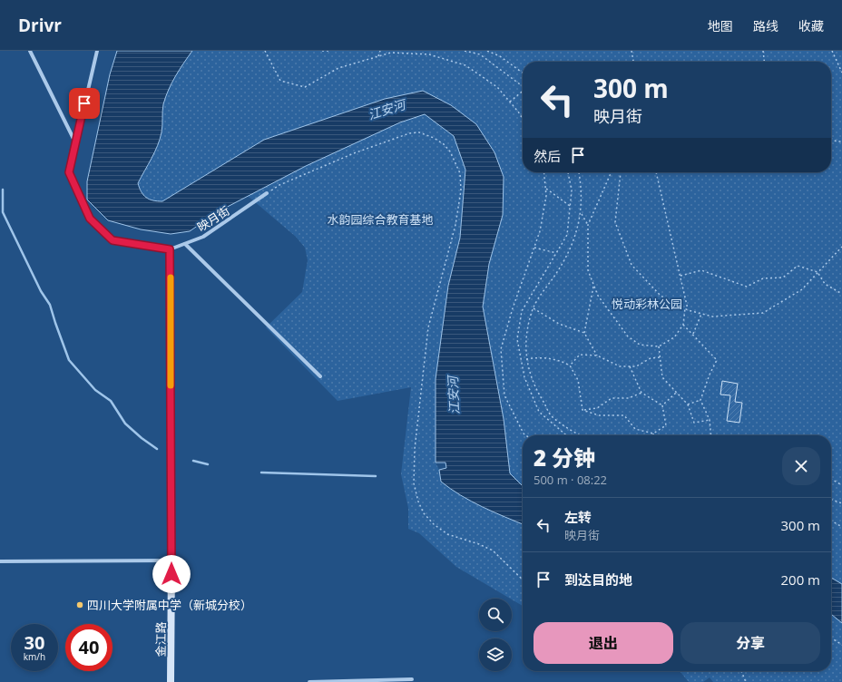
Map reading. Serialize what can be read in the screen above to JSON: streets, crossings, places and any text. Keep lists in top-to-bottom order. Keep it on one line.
{"streets":{"street":["映月街","金江路"]},"crossings":[["映月街","金江路"]],"water":["江安河"],"parks":["水韵园综合教育基地","悦动彩林公园"],"places":["四川大学附属中学（新城分校）"],"page":{"header":"Drivr","nav":["地图","路线","收藏"],"turn":["300 m","映月街"],"then":"然后","heading":["2 分钟","500 m · 08:22"],"list":[{"name":"左转","note":"映月街","value":"300 m"},{"name":"到达目的地","value":"200 m"}],"buttons":["退出","分享"],"speed":"30 km/h","limit":"40"}}
